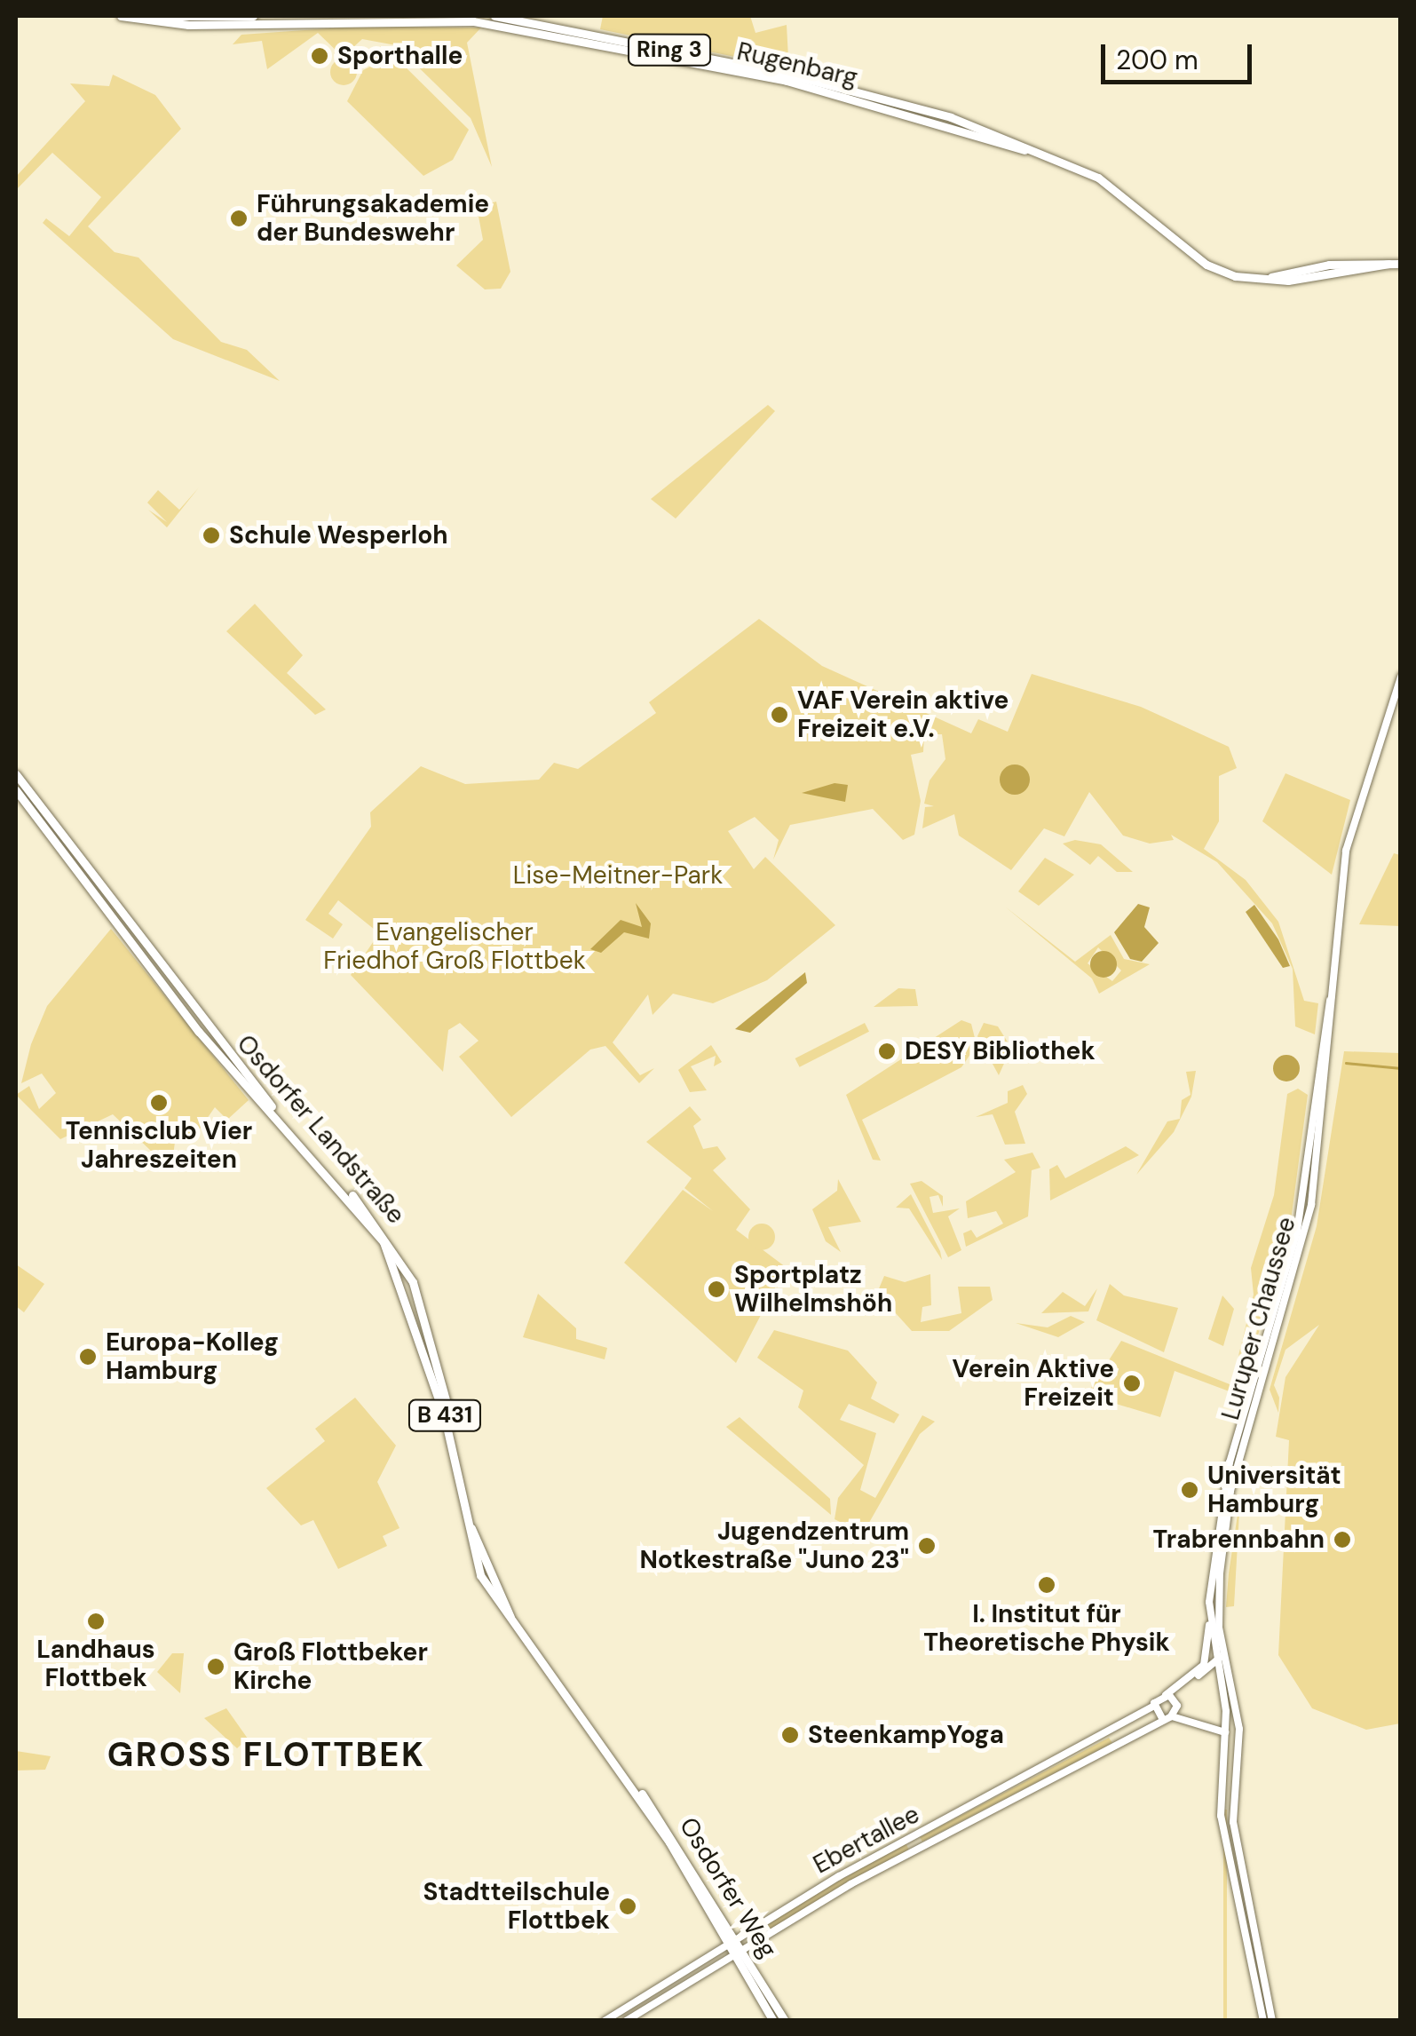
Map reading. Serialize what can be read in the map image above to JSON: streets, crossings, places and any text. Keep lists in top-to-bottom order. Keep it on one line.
{"streets":{"main road":["Ring 3","Rugenbarg","Osdorfer Landstraße","Luruper Chaussee","B 431","Ebertallee","Osdorfer Weg"]},"crossings":[["Osdorfer Landstraße","B 431"],["Osdorfer Landstraße","Osdorfer Weg"],["Ebertallee","Osdorfer Weg"]],"districts":["GROSS FLOTTBEK"],"parks":["Lise-Meitner-Park","Evangelischer Friedhof Groß Flottbek"],"places":["Sporthalle","Führungsakademie der Bundeswehr","Schule Wesperloh","VAF Verein aktive Freizeit e.V.","DESY Bibliothek","Tennisclub Vier Jahreszeiten","Sportplatz Wilhelmshöh","Europa-Kolleg Hamburg","Verein Aktive Freizeit","Universität Hamburg","Trabrennbahn","Jugendzentrum Notkestraße \"Juno 23\"","I. Institut für Theoretische Physik","Landhaus Flottbek","Groß Flottbeker Kirche","SteenkampYoga","Stadtteilschule Flottbek"],"scale_bar":"200 m"}
